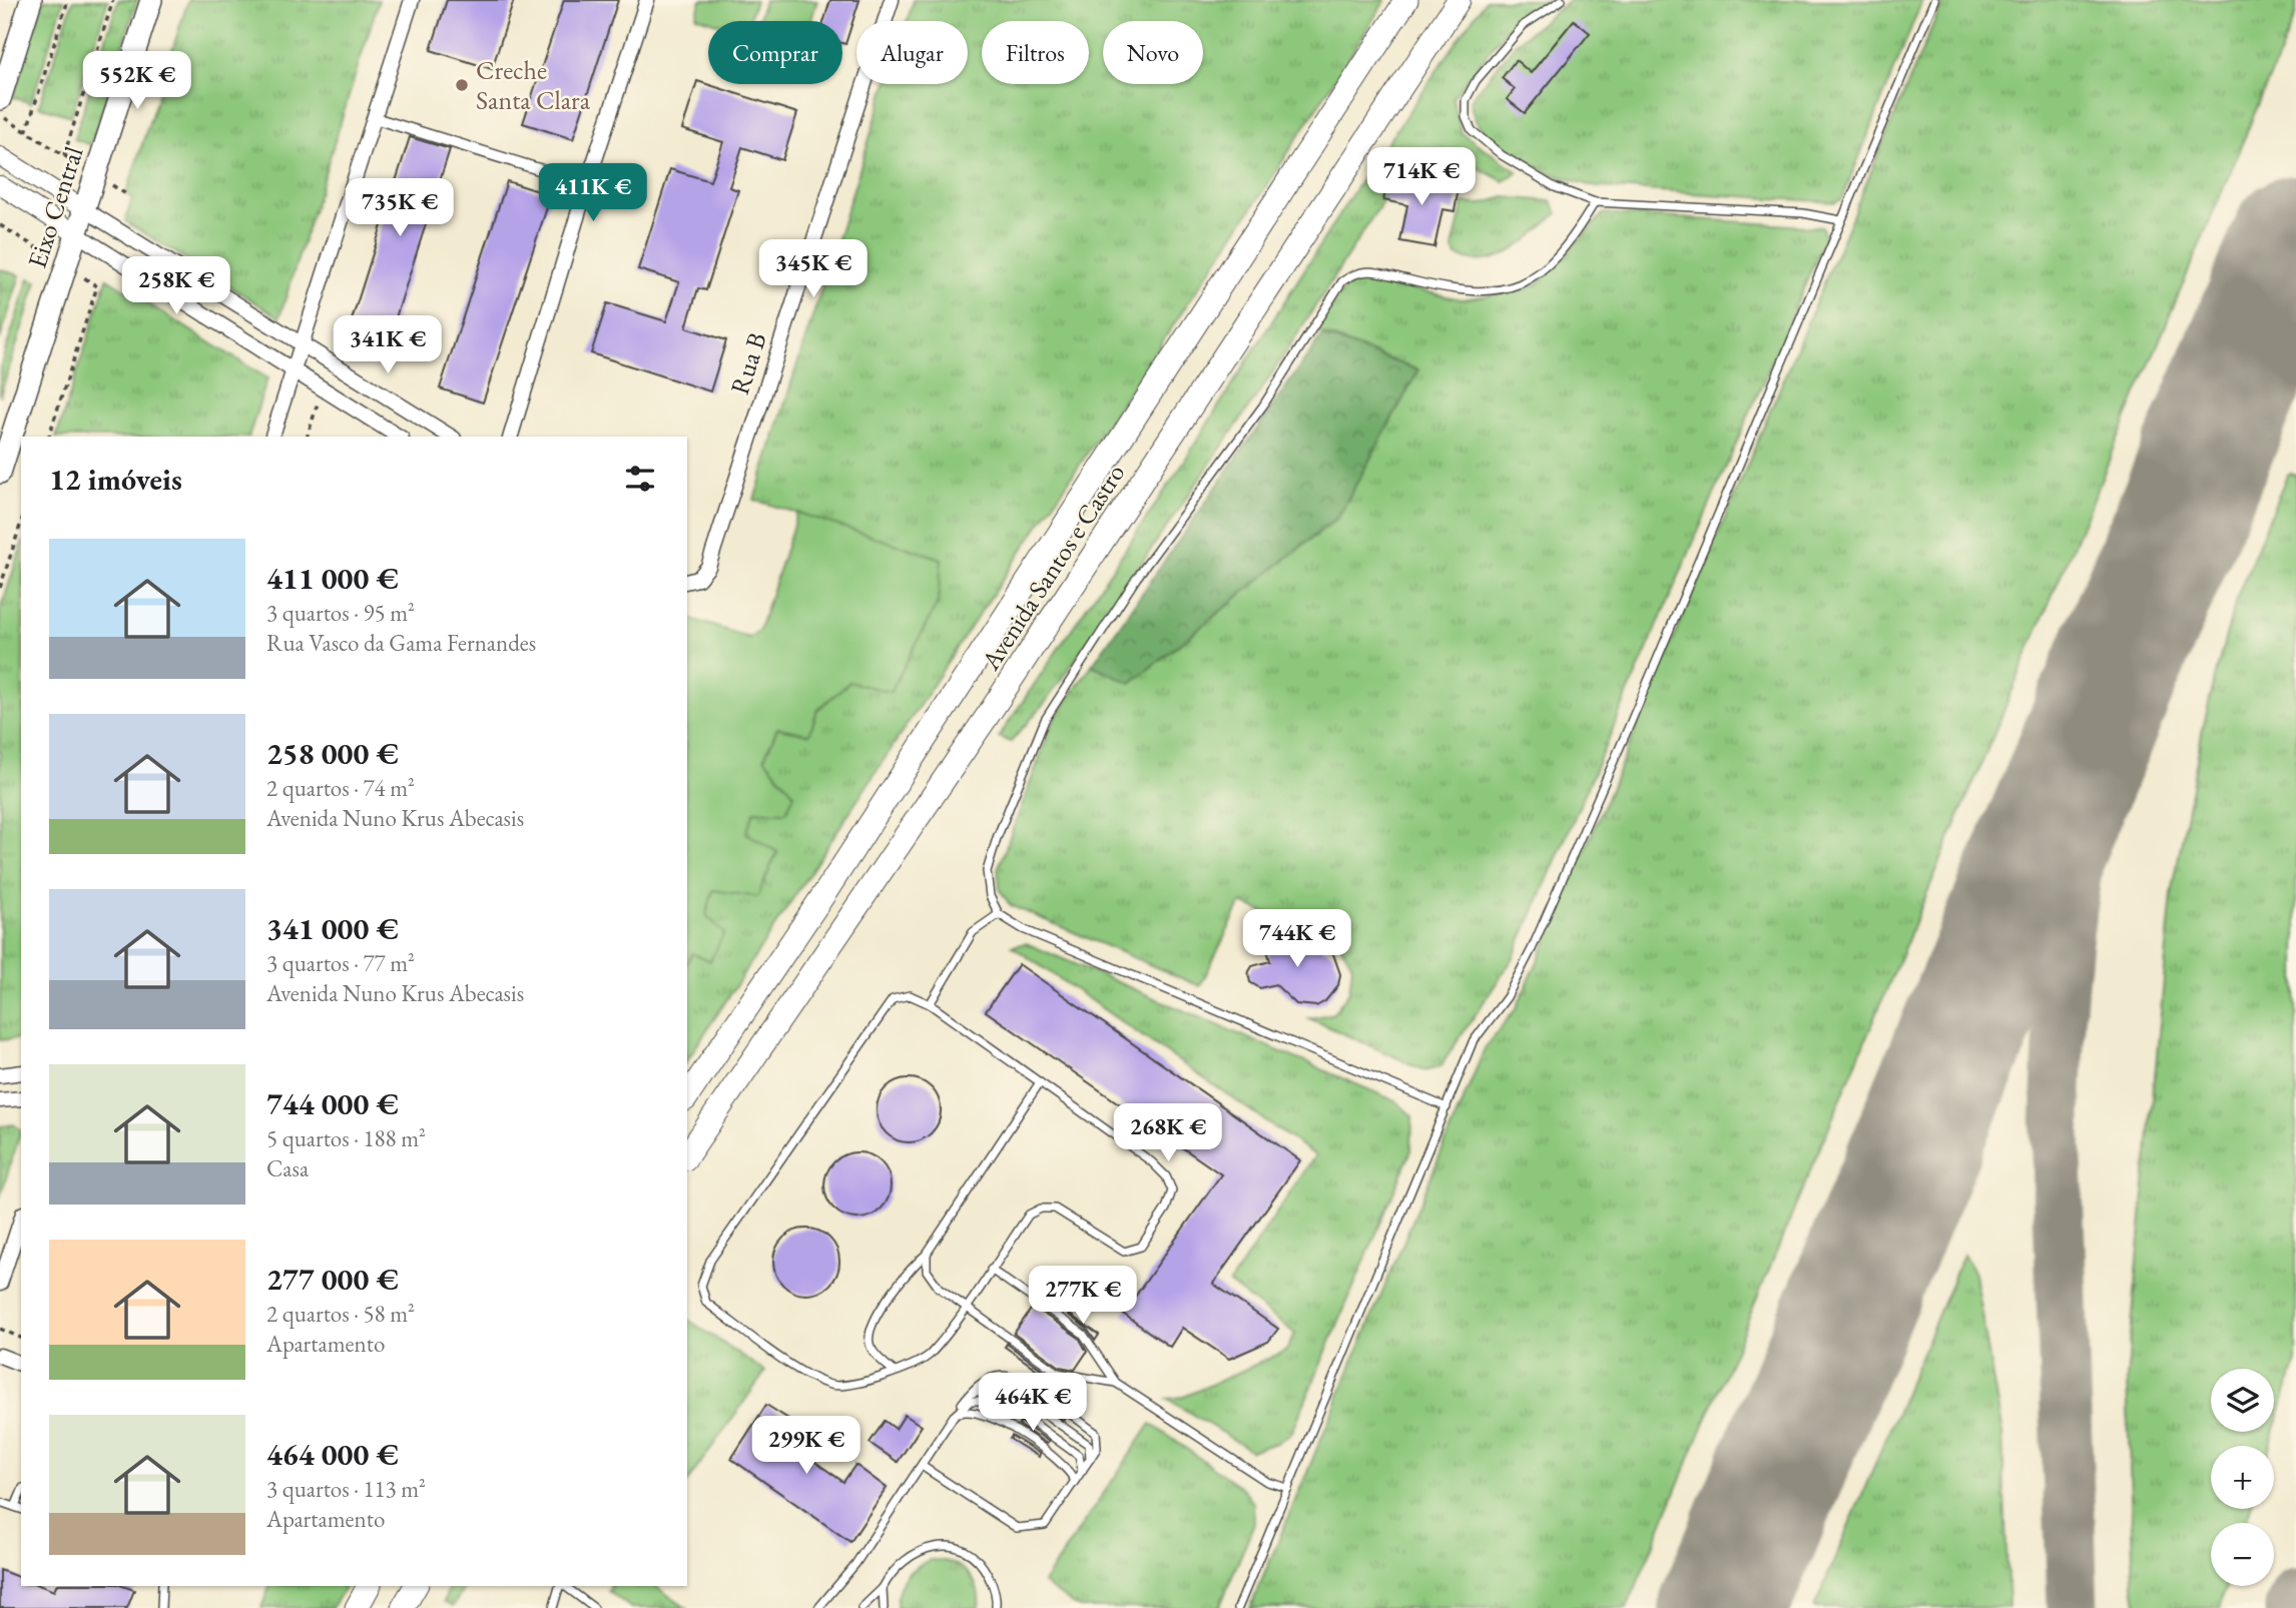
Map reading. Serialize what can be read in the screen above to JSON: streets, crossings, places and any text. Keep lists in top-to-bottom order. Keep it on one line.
{"streets":{"main road":["Eixo Central","Avenida Santos e Castro"],"street":["Rua B"]},"places":["Creche Santa Clara"],"page":{"chip":["Comprar","Alugar","Filtros","Novo"],"price":["552K €","714K €","411K €","735K €","345K €","258K €","341K €","744K €","268K €","277K €","464K €","299K €"],"heading":"12 imóveis","list":[{"name":"411 000 €","note":"3 quartos · 95 m² · Rua Vasco da Gama Fernandes"},{"name":"258 000 €","note":"2 quartos · 74 m² · Avenida Nuno Krus Abecasis"},{"name":"341 000 €","note":"3 quartos · 77 m² · Avenida Nuno Krus Abecasis"},{"name":"744 000 €","note":"5 quartos · 188 m² · Casa"},{"name":"277 000 €","note":"2 quartos · 58 m² · Apartamento"},{"name":"464 000 €","note":"3 quartos · 113 m² · Apartamento"}],"map_buttons":["+","−"]}}
